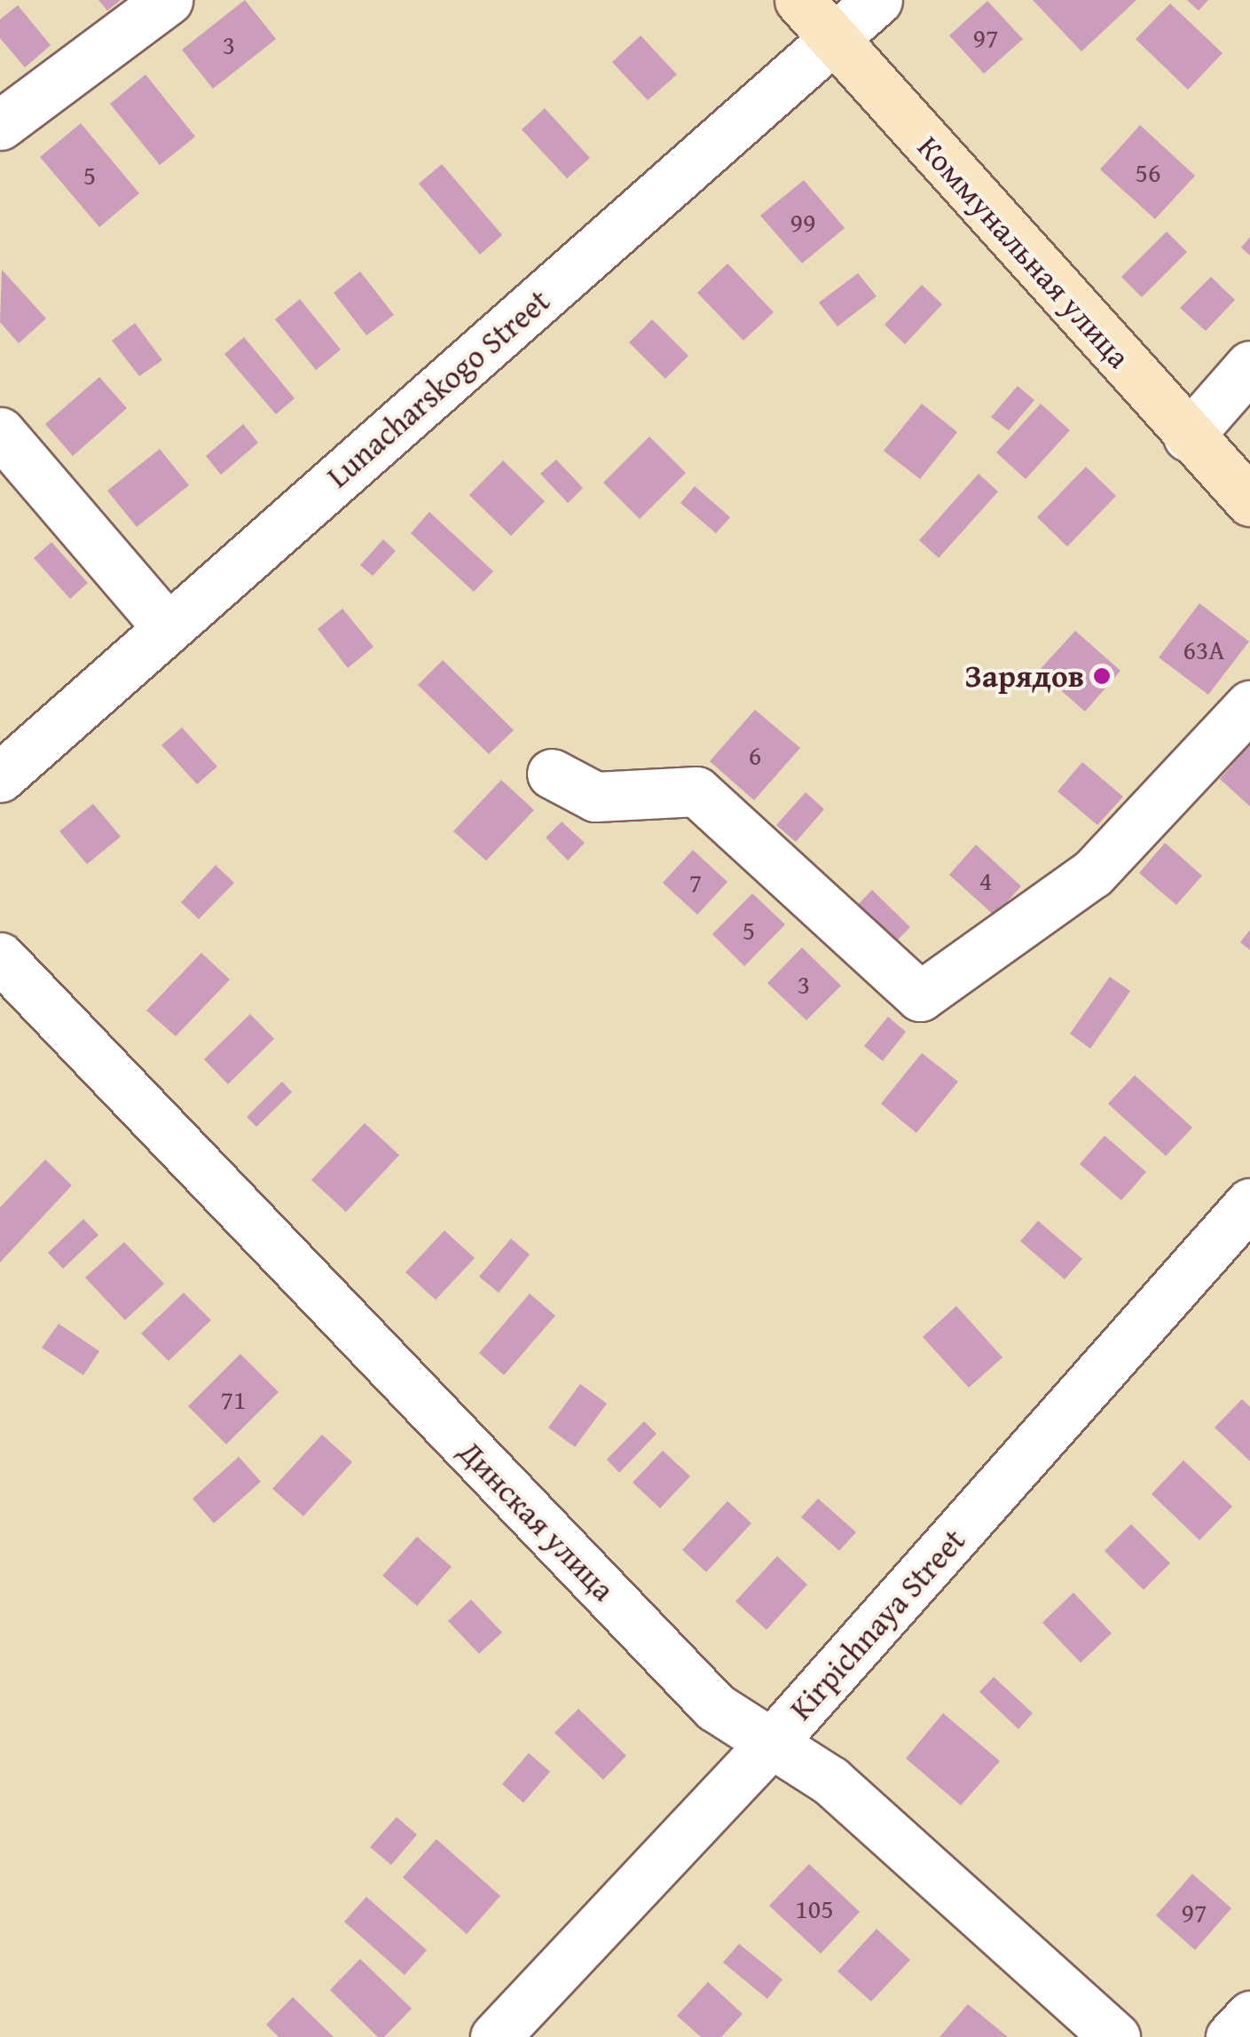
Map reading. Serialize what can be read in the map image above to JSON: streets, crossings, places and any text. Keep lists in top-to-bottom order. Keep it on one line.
{"streets":{"street":["Коммунальная улица","Lunacharskogo Street","Динская улица","Kirpichnaya Street"]},"crossings":[["Коммунальная улица","Lunacharskogo Street"],["Динская улица","Kirpichnaya Street"]],"places":["Зарядов"],"house_numbers":["97","3","56","5","99","63А","6","4","7","5","3","71","105","97"]}
